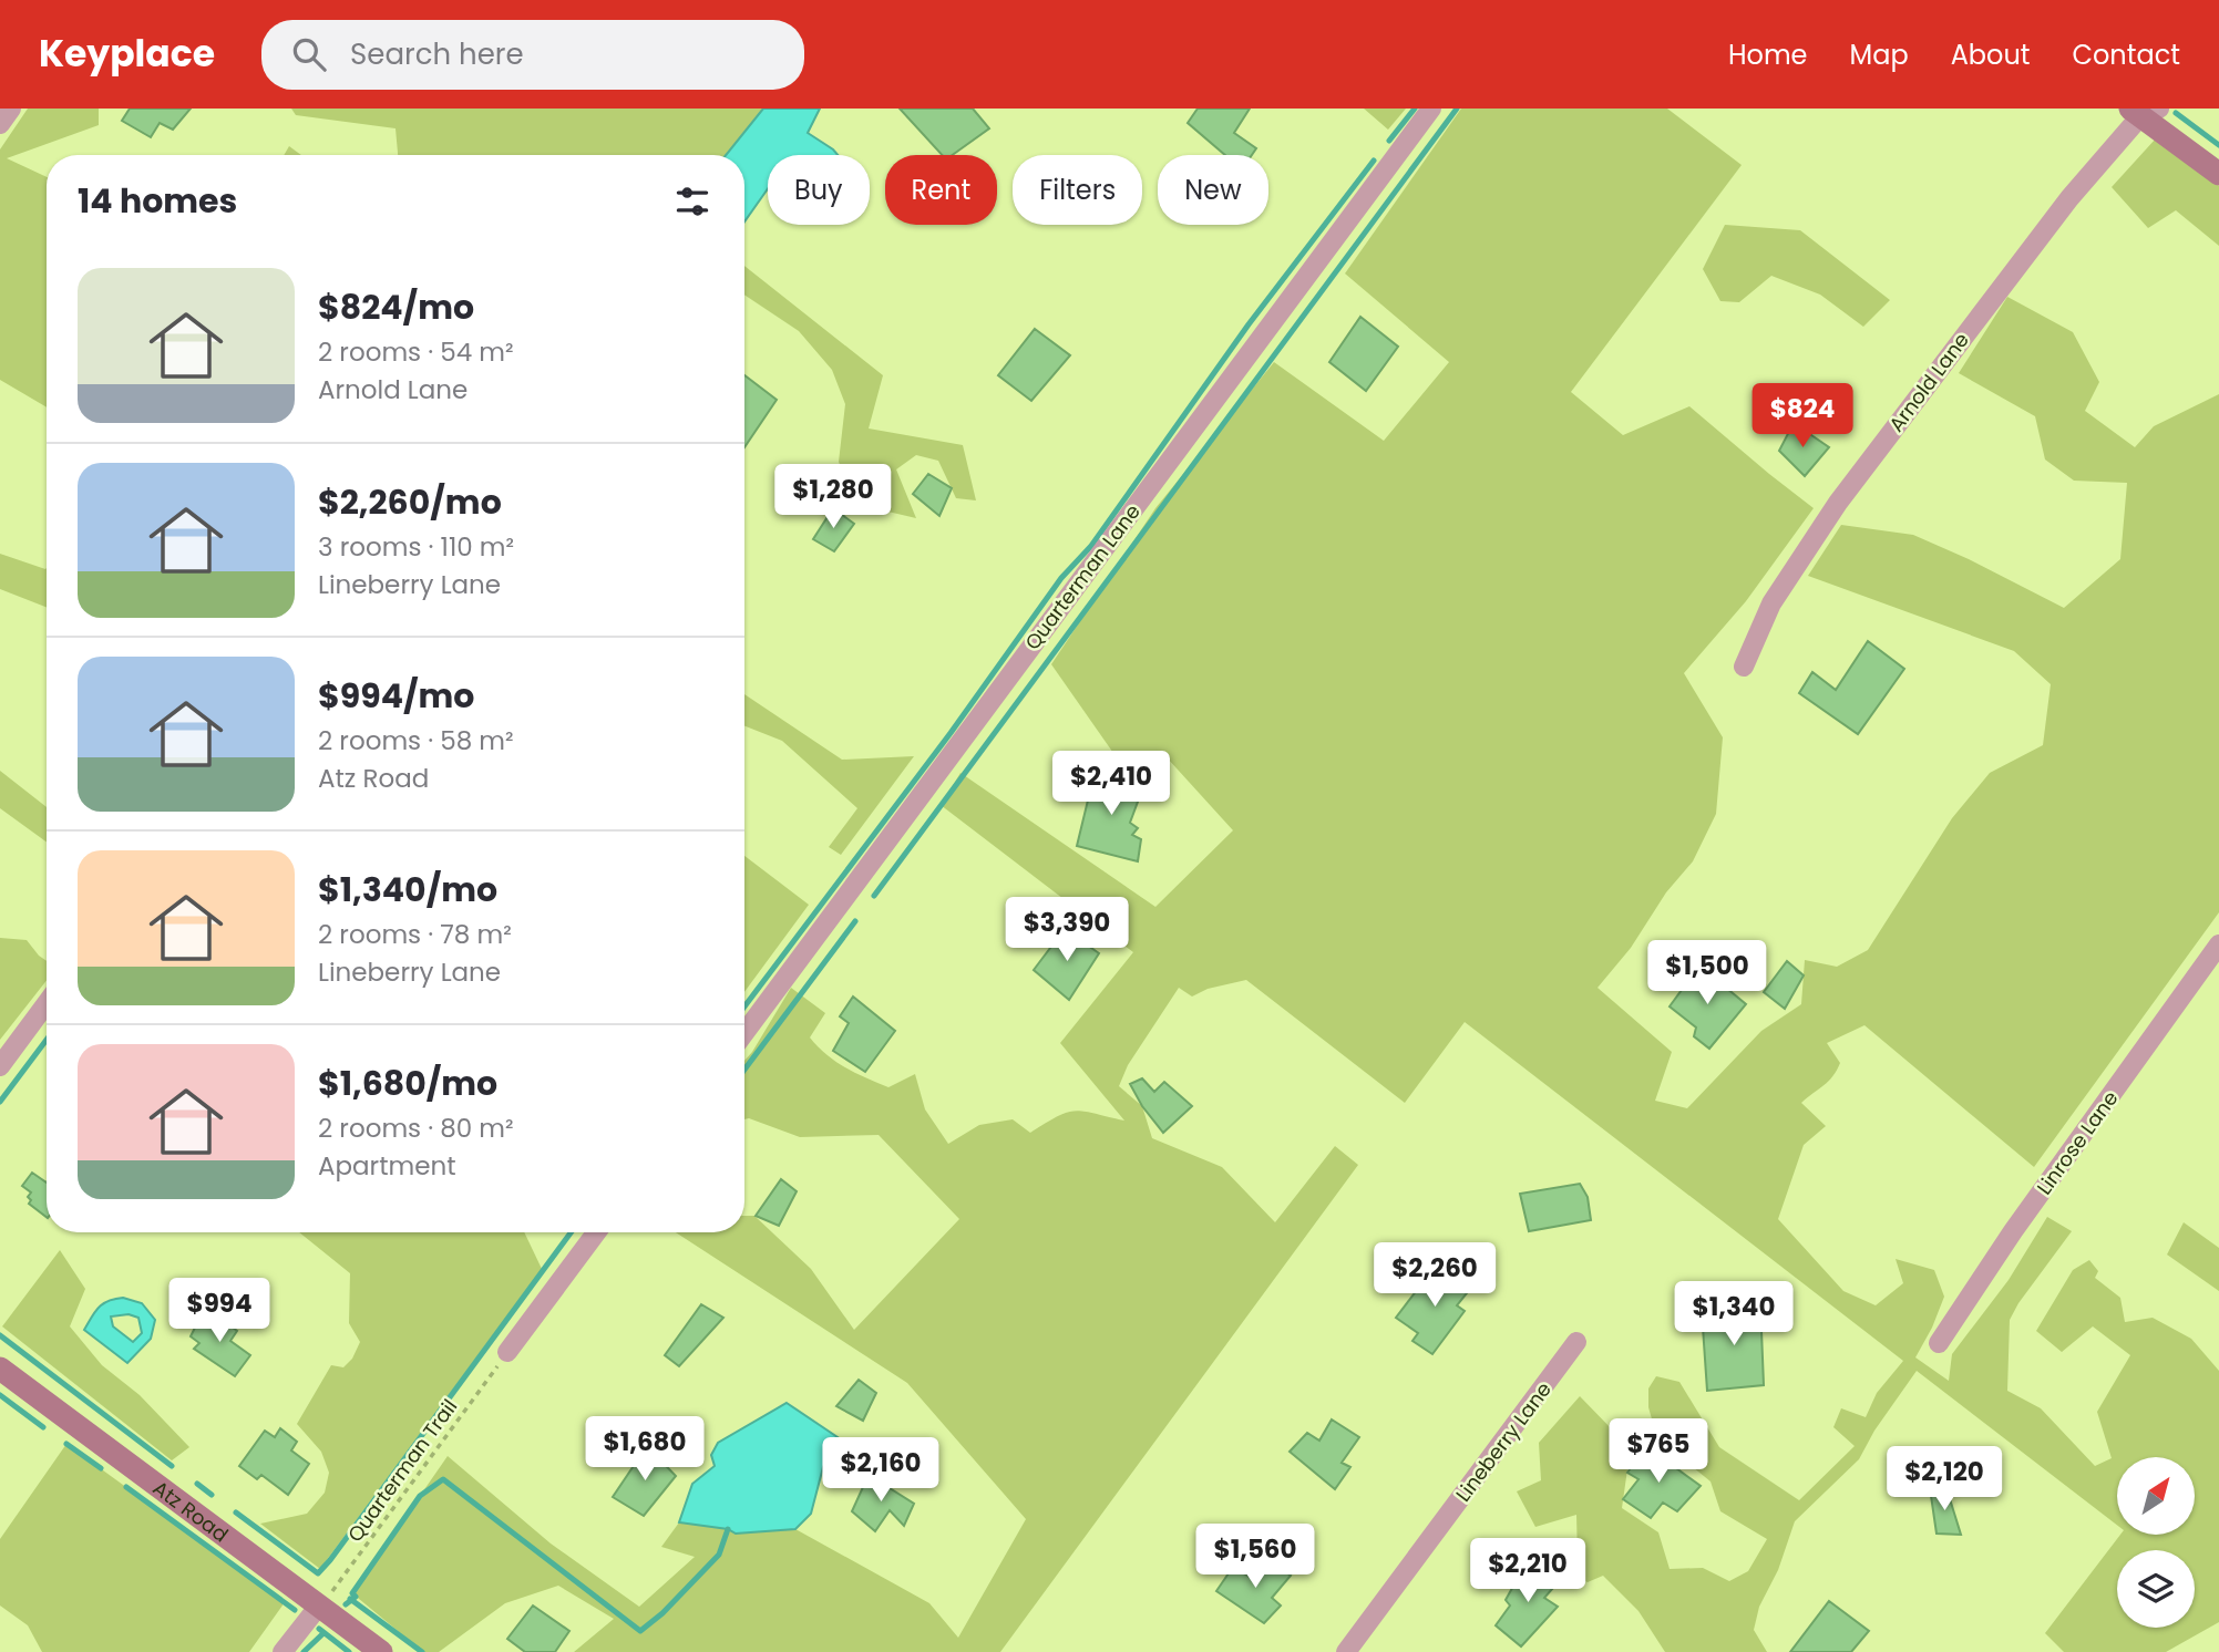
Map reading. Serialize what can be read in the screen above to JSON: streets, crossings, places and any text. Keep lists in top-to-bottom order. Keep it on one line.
{"streets":{"street":["Arnold Lane","Quarterman Lane","Linrose Lane","Lineberry Lane","Atz Road"],"path":["Quarterman Trail"]},"crossings":[["Quarterman Trail","Atz Road"]],"north":"top right","page":{"header":"Keyplace","search":"Search here","nav":["Home","Map","About","Contact"],"chip":["Buy","Rent","Filters","New"],"heading":"14 homes","list":[{"name":"$824/mo","note":"2 rooms · 54 m² · Arnold Lane"},{"name":"$2,260/mo","note":"3 rooms · 110 m² · Lineberry Lane"},{"name":"$994/mo","note":"2 rooms · 58 m² · Atz Road"},{"name":"$1,340/mo","note":"2 rooms · 78 m² · Lineberry Lane"},{"name":"$1,680/mo","note":"2 rooms · 80 m² · Apartment"}],"price":["$824","$1,280","$2,410","$3,390","$1,500","$2,260","$994","$1,340","$1,680","$765","$2,160","$2,120","$1,560","$2,210"]}}
